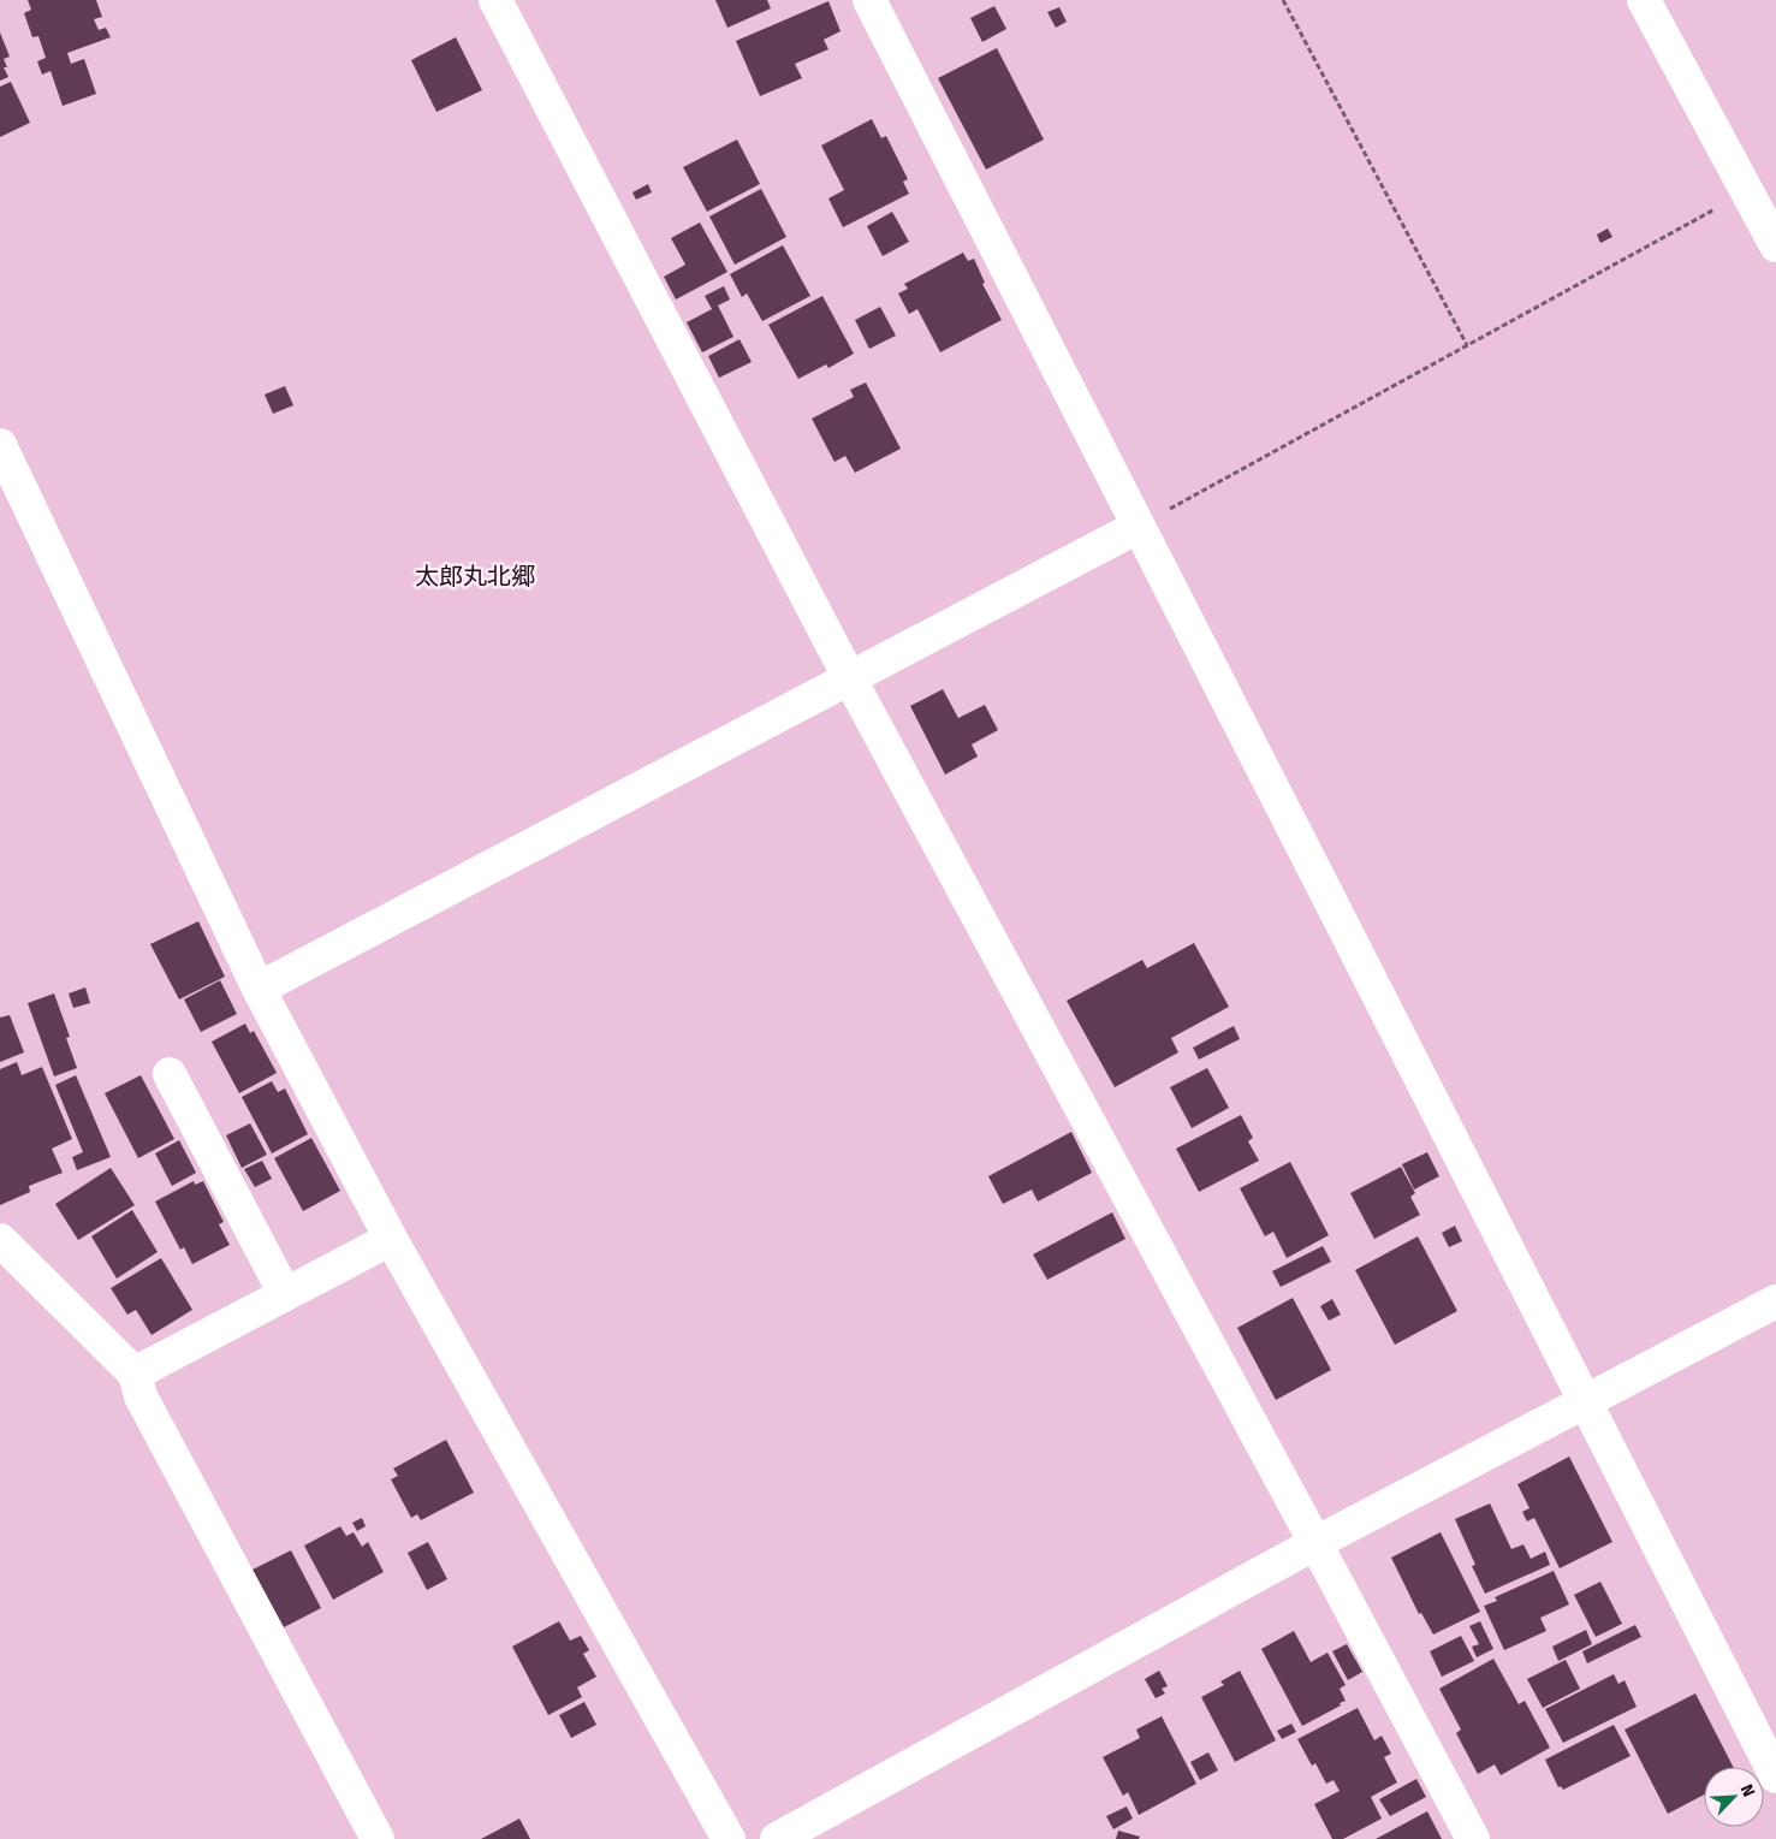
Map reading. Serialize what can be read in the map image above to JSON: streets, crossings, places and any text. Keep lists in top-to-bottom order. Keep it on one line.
{"districts":["太郎丸北郷"],"north":"top right"}
